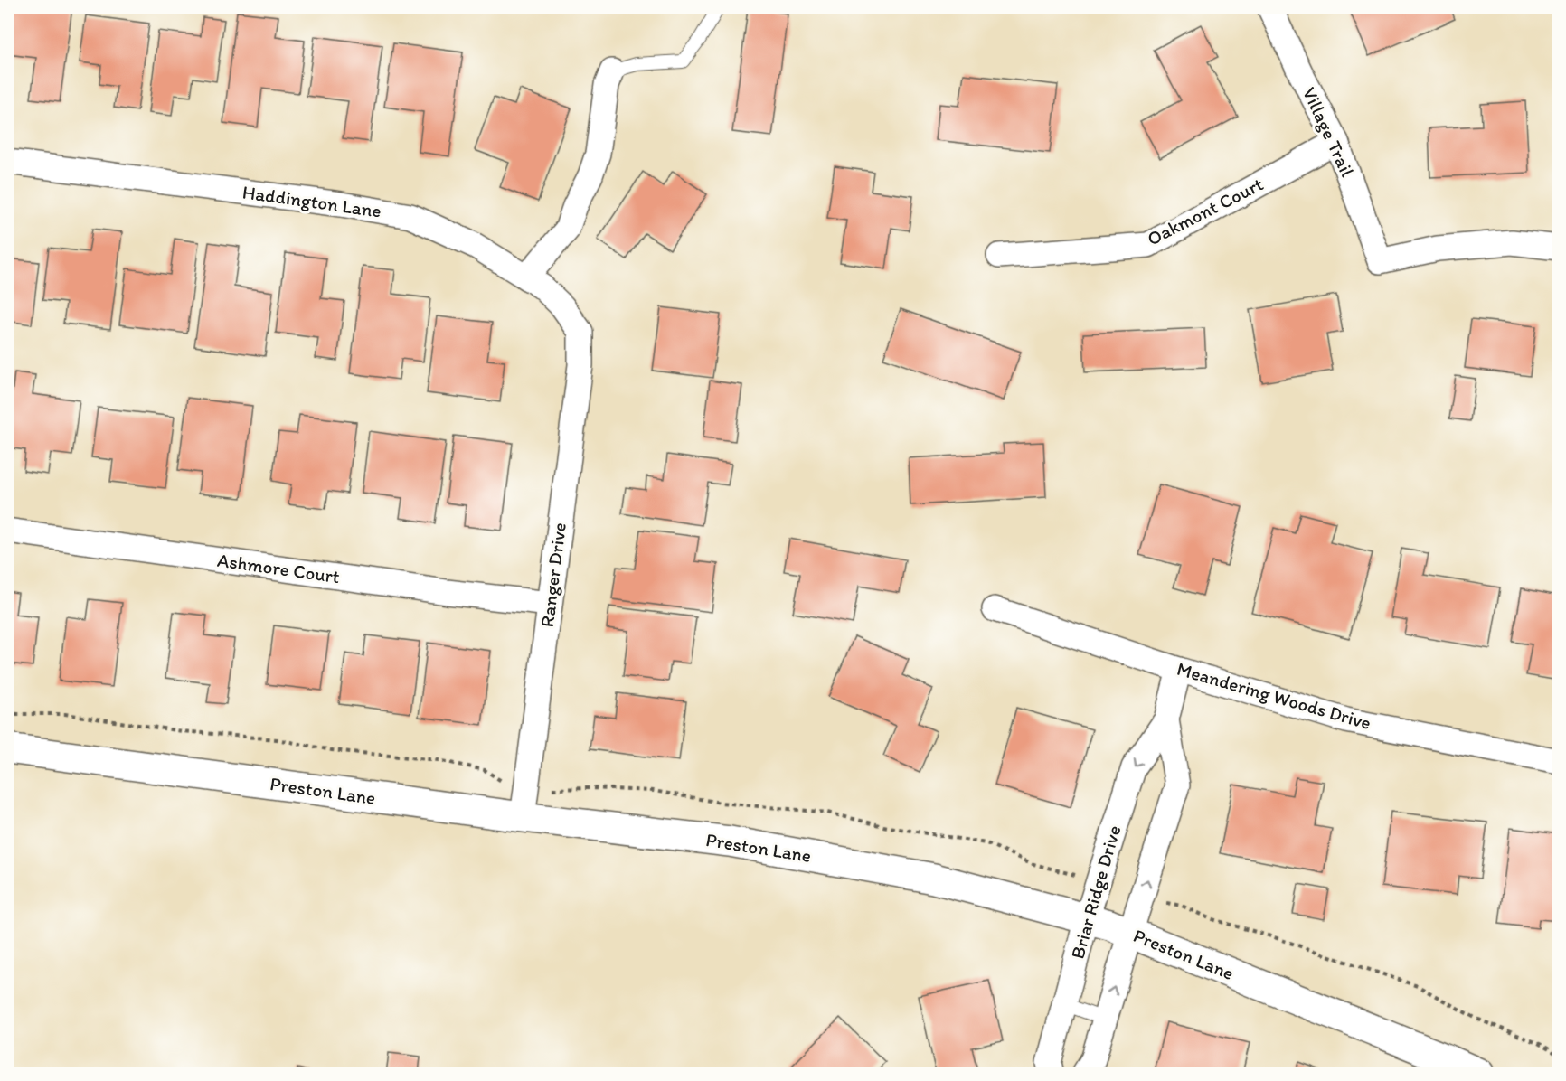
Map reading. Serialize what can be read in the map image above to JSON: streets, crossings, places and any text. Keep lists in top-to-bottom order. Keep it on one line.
{"streets":{"street":["Village Trail","Haddington Lane","Oakmont Court","Ashmore Court","Ranger Drive","Meandering Woods Drive","Preston Lane","Briar Ridge Drive"]},"crossings":[["Village Trail","Oakmont Court"],["Haddington Lane","Ranger Drive"],["Ashmore Court","Ranger Drive"],["Ranger Drive","Preston Lane"],["Meandering Woods Drive","Briar Ridge Drive"],["Preston Lane","Briar Ridge Drive"]]}
